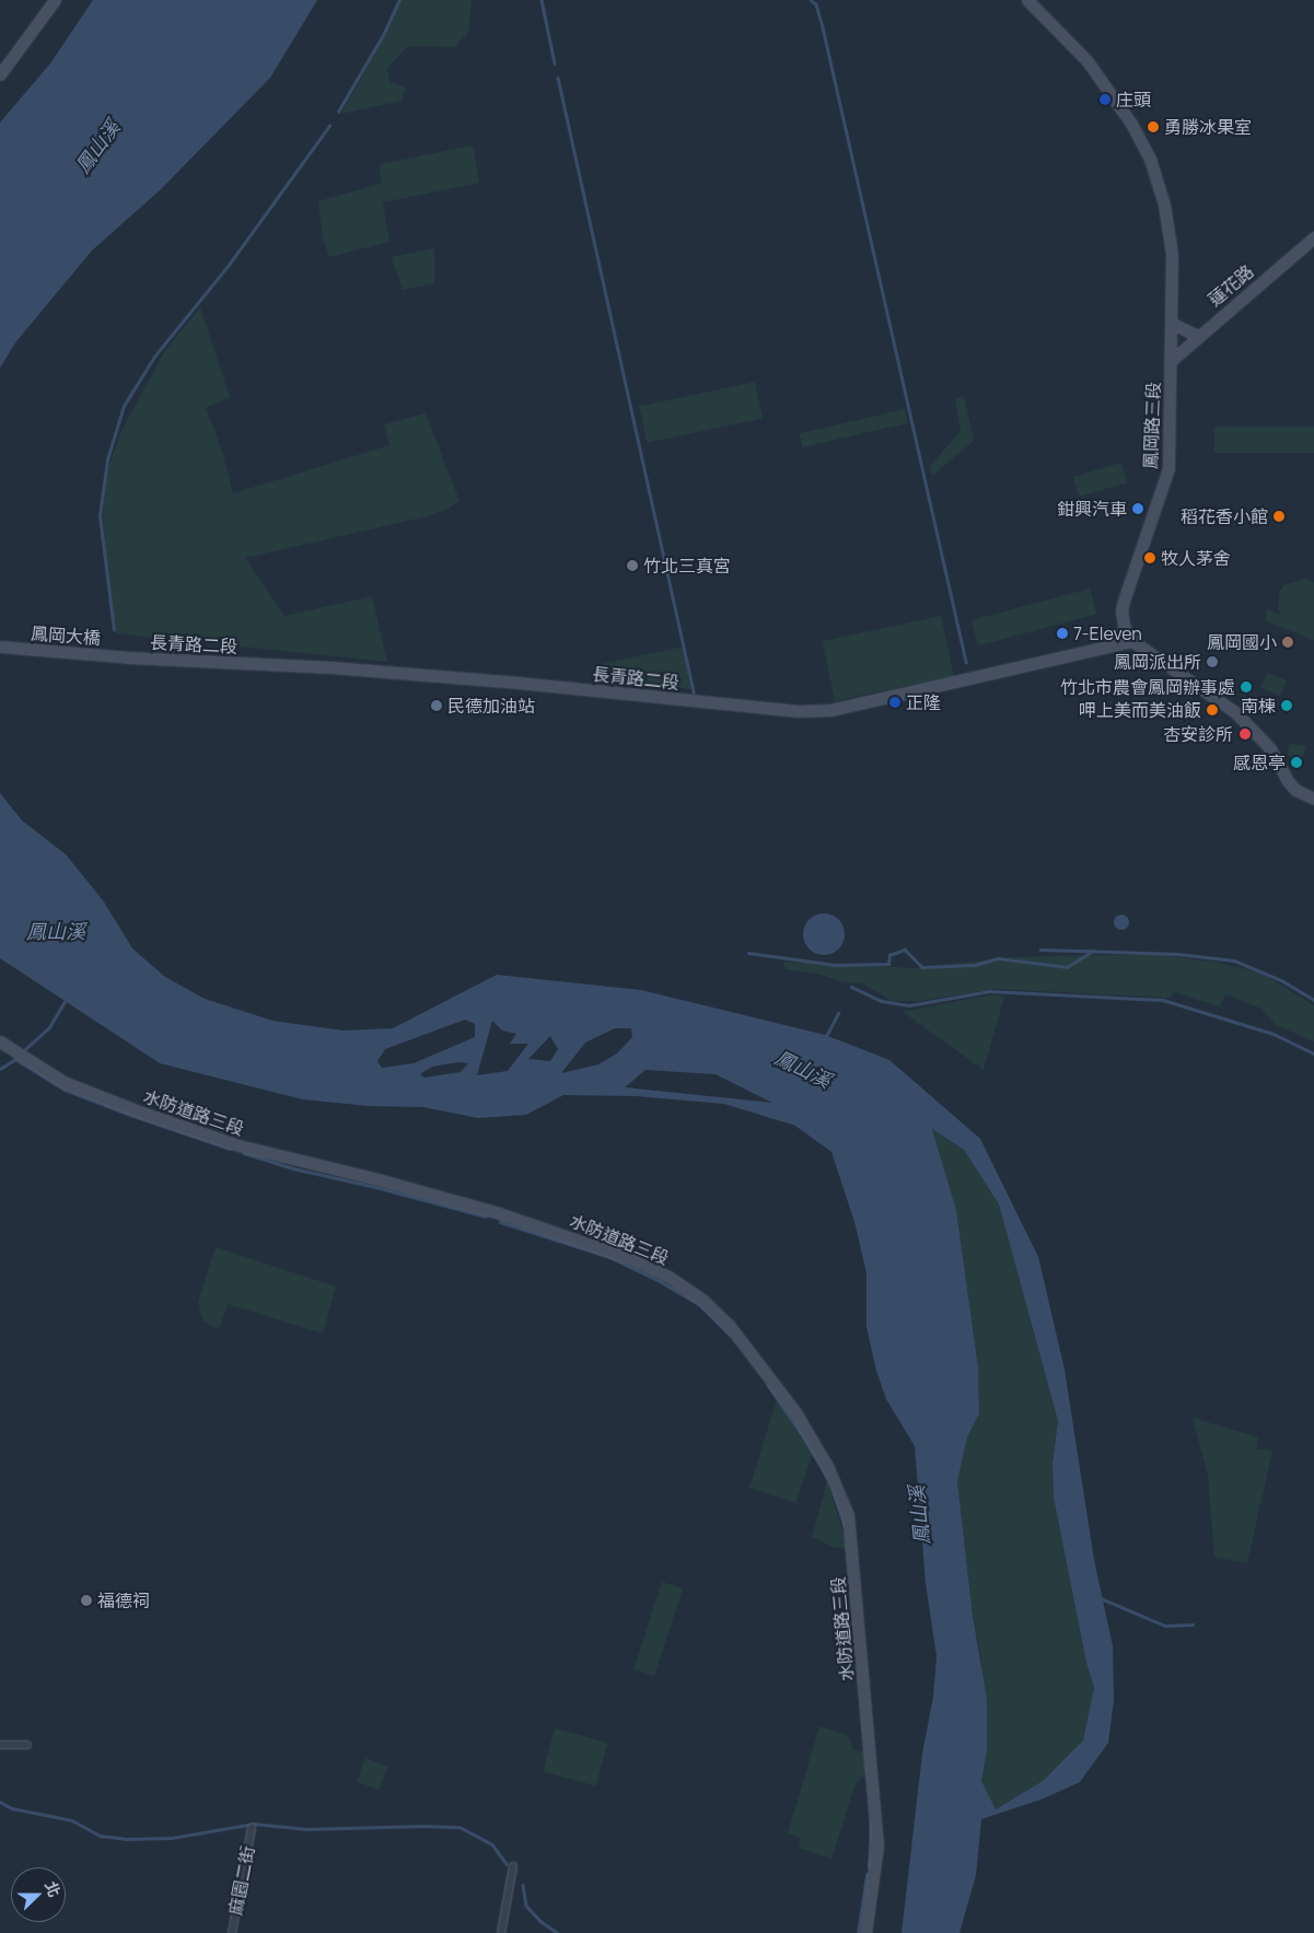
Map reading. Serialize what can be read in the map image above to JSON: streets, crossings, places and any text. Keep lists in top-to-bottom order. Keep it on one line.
{"streets":{"street":["蓮花路","鳳岡路三段","鳳岡大橋","長青路二段","水防道路三段","麻園二街"]},"crossings":[["蓮花路","鳳岡路三段"],["鳳岡路三段","長青路二段"],["鳳岡大橋","長青路二段"]],"water":["鳳山溪"],"places":["庄頭","勇勝冰果室","鉗興汽車","稻花香小館","牧人茅舍","竹北三真宮","7-Eleven","鳳岡國小","鳳岡派出所","竹北市農會鳳岡辦事處","正隆","民德加油站","南棟","呷上美而美油飯","杏安診所","感恩亭","福德祠"],"north":"right"}
